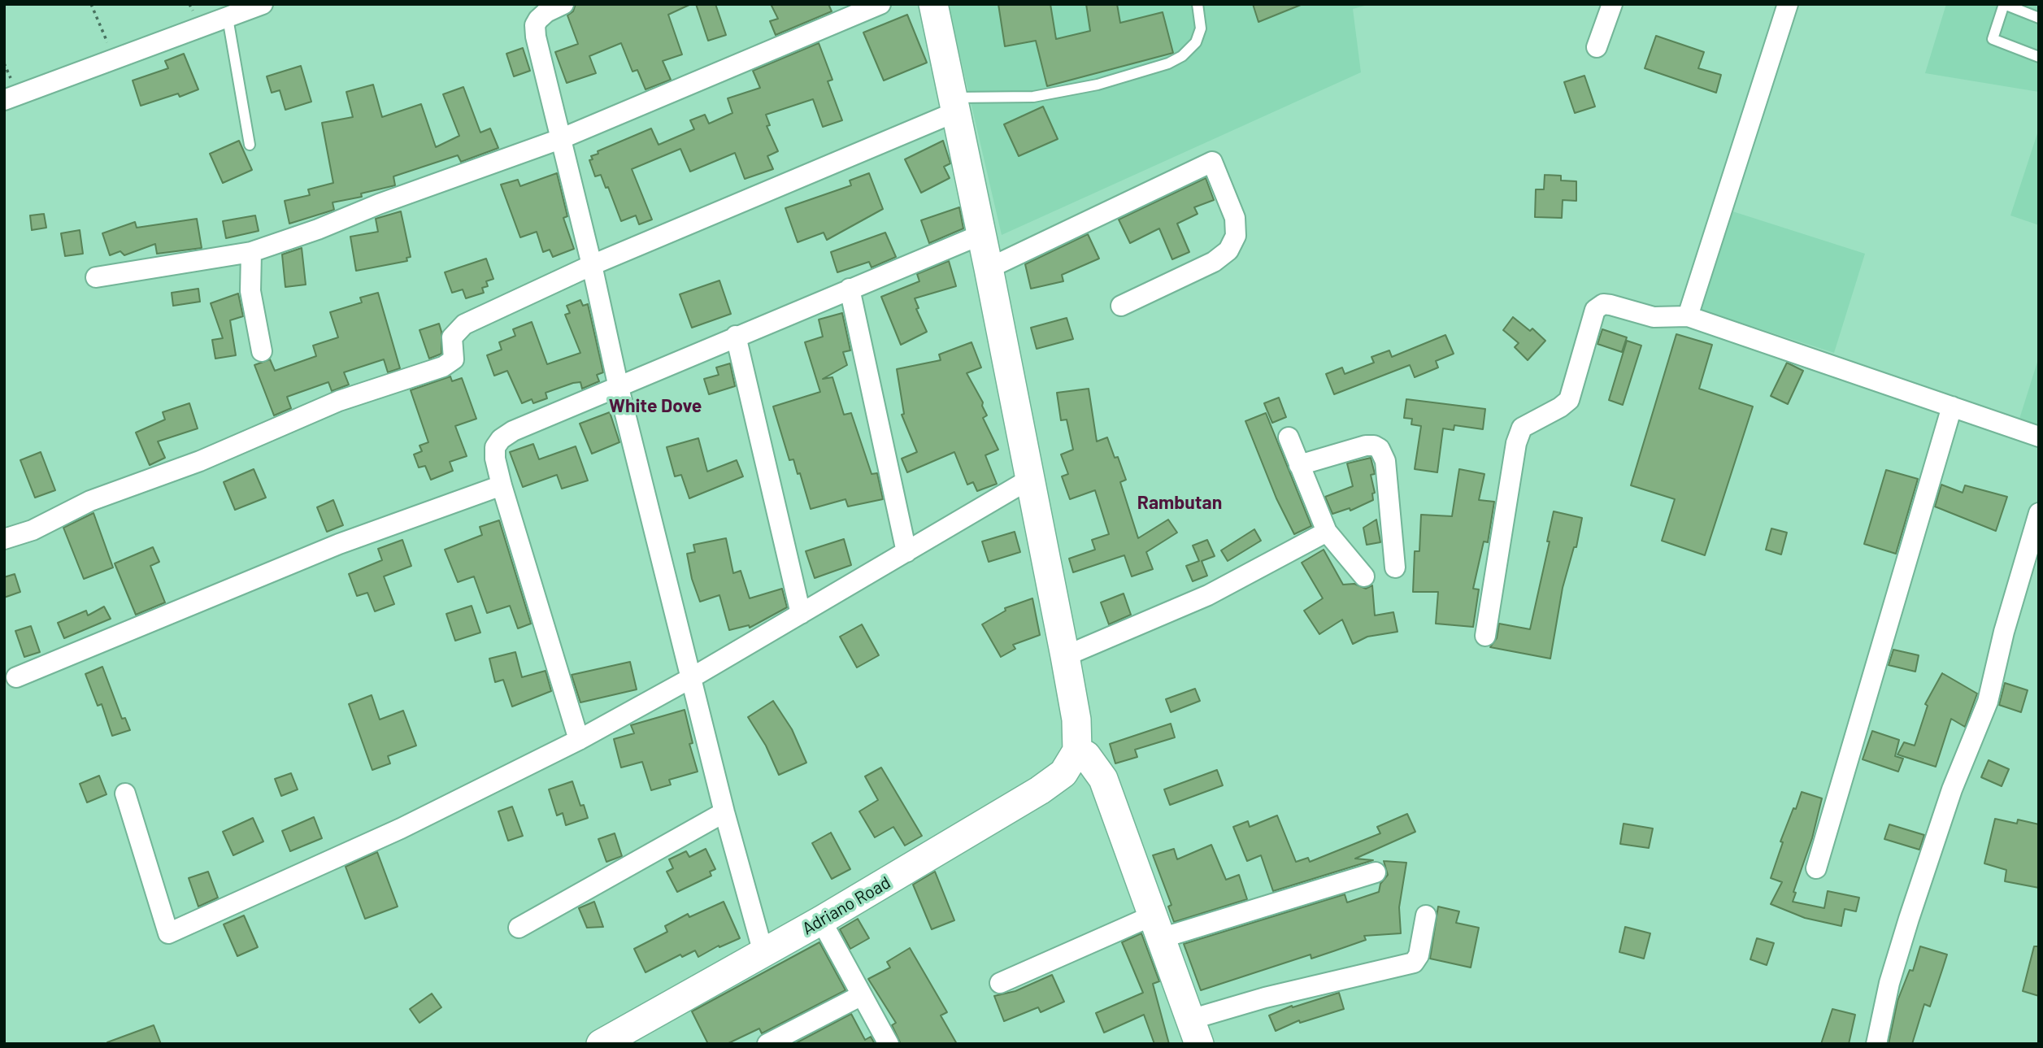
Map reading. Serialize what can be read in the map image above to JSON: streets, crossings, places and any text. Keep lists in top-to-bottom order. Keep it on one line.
{"streets":{"street":["Adriano Road"]},"districts":["White Dove","Rambutan"]}
